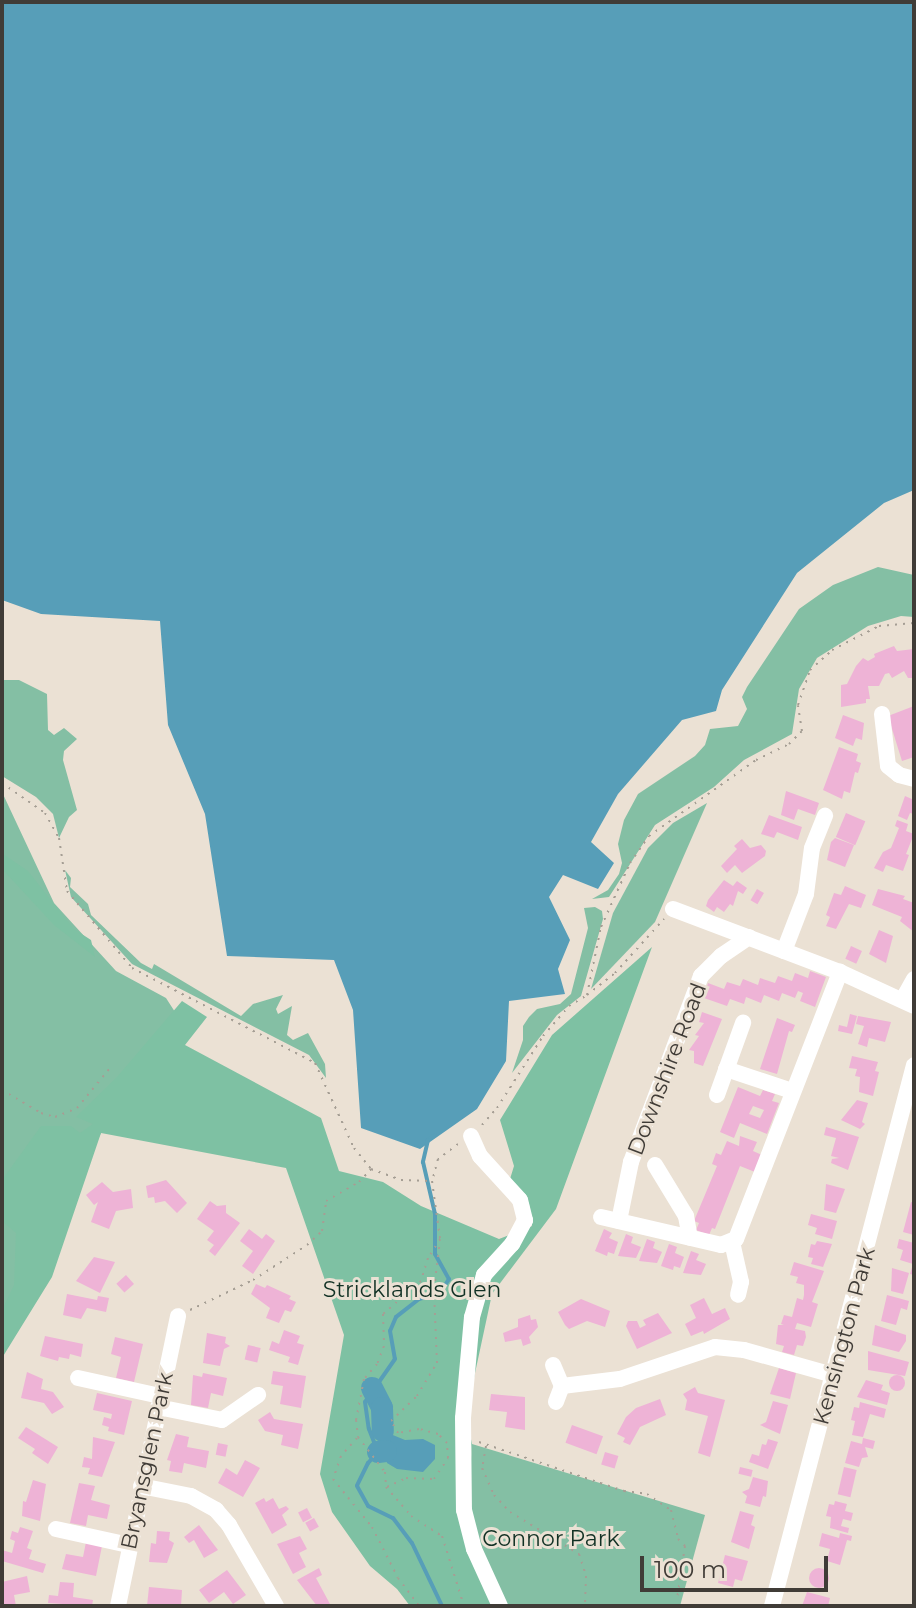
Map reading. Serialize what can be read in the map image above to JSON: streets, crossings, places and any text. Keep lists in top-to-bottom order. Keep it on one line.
{"streets":{"street":["Downshire Road","Kensington Park","Bryansglen Park"]},"parks":["Stricklands Glen","Connor Park"],"scale_bar":"100 m"}
